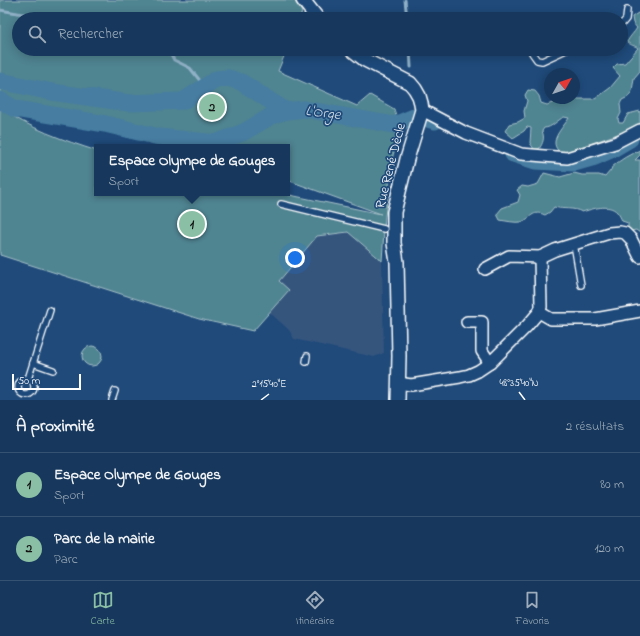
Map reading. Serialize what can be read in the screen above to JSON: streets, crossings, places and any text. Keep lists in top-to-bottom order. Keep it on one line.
{"streets":{"street":["Rue René Dècle"]},"water":["L'Orge"],"scale_bar":"50 m","north":"top right","page":{"search":"Rechercher","pins":["2","1"],"popup":["Espace Olympe de Gouges","Sport"],"scale":"50 m","heading":["À proximité","2 résultats"],"list":[{"mark":"1","name":"Espace Olympe de Gouges","note":"Sport","value":"80 m"},{"mark":"2","name":"Parc de la mairie","note":"Parc","value":"120 m"}],"nav":["Carte","Itinéraire","Favoris"]},"coordinates":["48°35'40\"N","2°15'40\"E"]}
